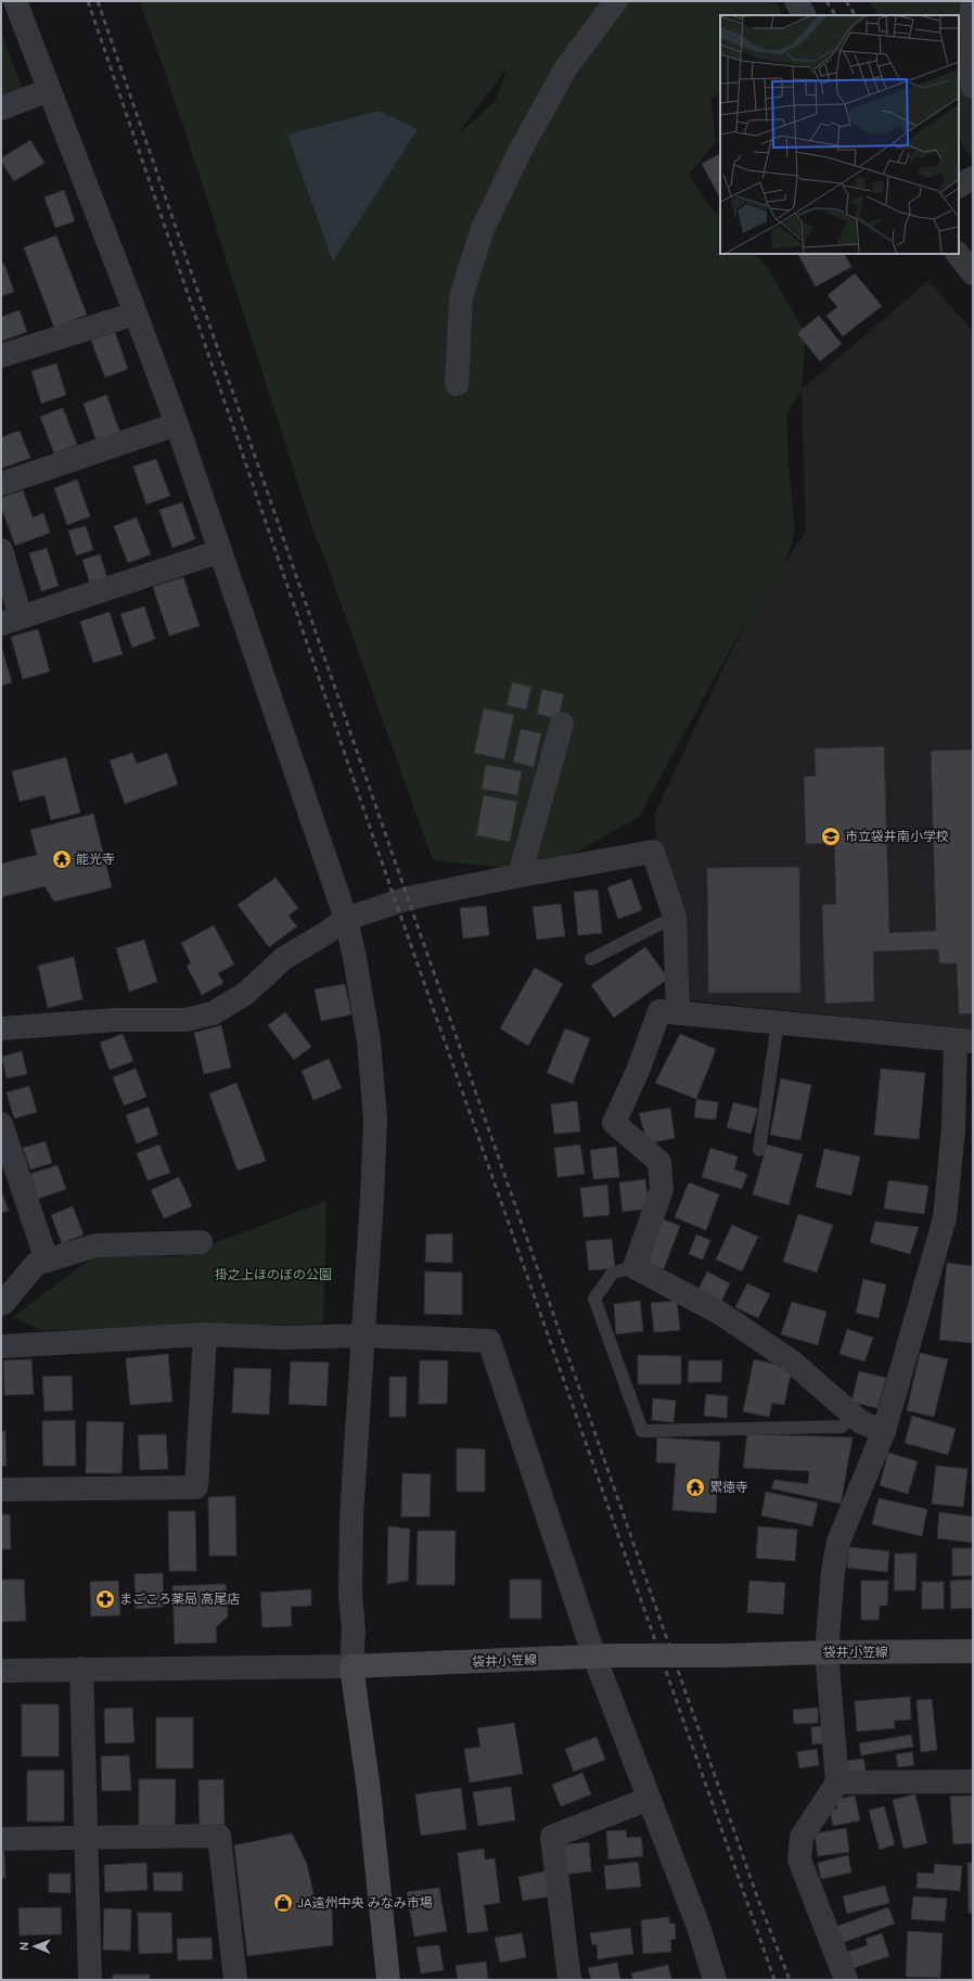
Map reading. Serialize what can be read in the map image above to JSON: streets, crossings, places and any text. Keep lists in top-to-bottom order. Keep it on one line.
{"streets":{"main road":["袋井小笠線"]},"parks":["掛之上ほのぼの公園"],"places":{"school or university":["市立袋井南小学校"],"temple":["能光寺","累徳寺"],"pharmacy":["まごころ薬局 高尾店"],"shop":["JA遠州中央 みなみ市場"]},"north":"left"}
